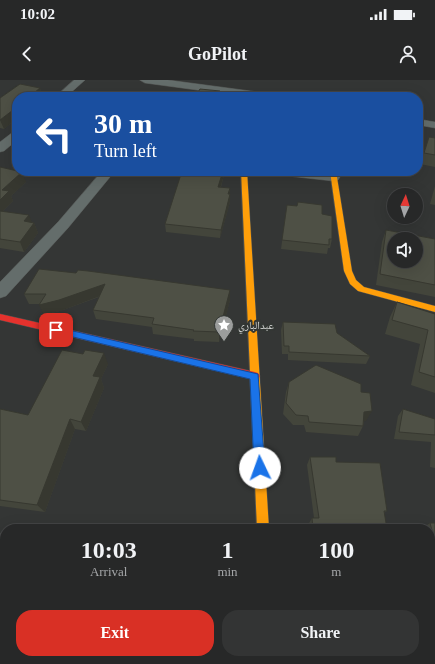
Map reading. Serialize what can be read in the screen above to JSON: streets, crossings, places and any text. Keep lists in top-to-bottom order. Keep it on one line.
{"places":{"place":["عبدالباري"]},"north":"top","page":{"status":"10:02","header":"GoPilot","turn":["30 m","Turn left"],"eta":["10:03","Arrival","1","min","100","m"],"buttons":["Exit","Share"]}}
